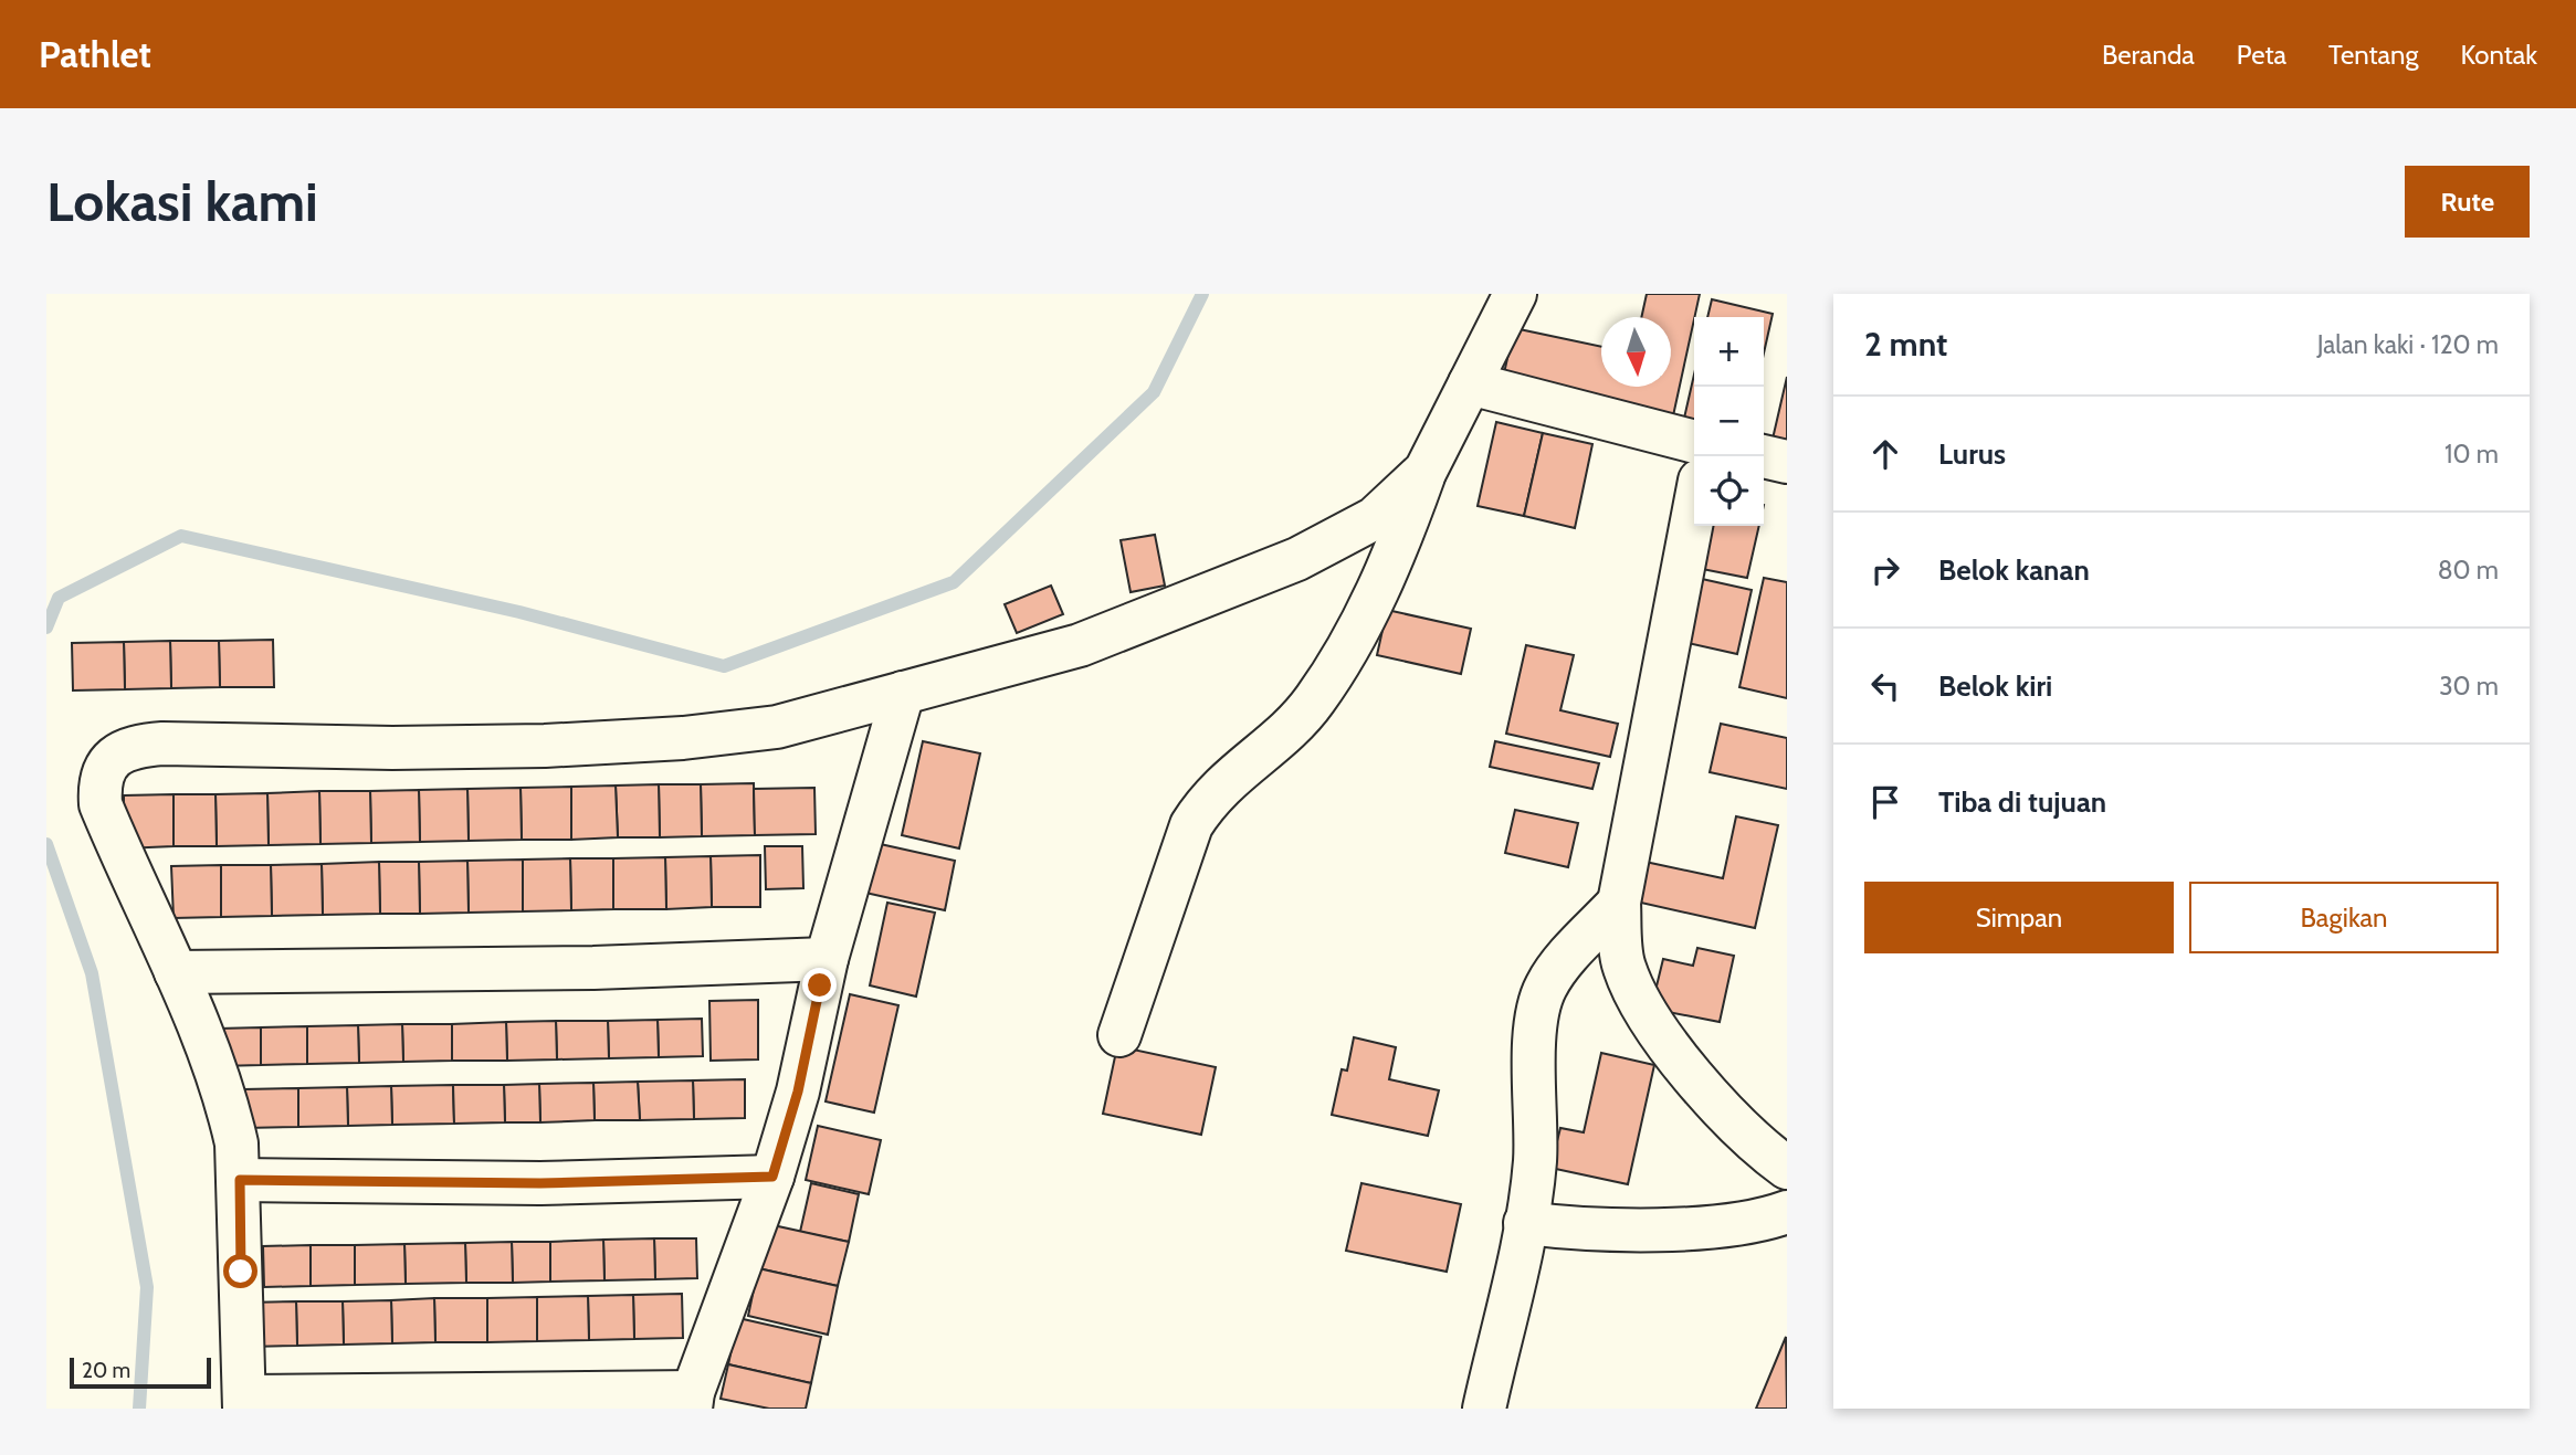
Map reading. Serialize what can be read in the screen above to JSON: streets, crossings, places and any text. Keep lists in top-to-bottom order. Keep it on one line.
{"scale_bar":"20 m","north":"bottom","page":{"header":"Pathlet","nav":["Beranda","Peta","Tentang","Kontak"],"buttons":["Rute",["Simpan","Bagikan"]],"title":"Lokasi kami","heading":["2 mnt","Jalan kaki · 120 m"],"map_buttons":["+","−"],"list":[["Lurus","10 m"],["Belok kanan","80 m"],["Belok kiri","30 m"],"Tiba di tujuan"],"scale":"20 m"}}
